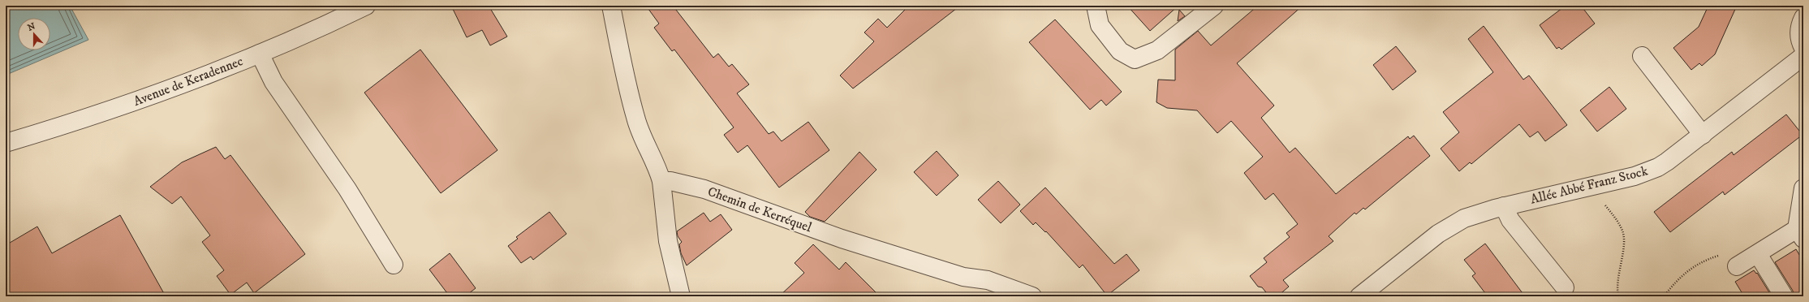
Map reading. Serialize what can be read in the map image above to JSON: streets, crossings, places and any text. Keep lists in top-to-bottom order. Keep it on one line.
{"streets":{"street":["Avenue de Keradennec","Allée Abbé Franz Stock","Chemin de Kerréquel"]},"north":"top"}
